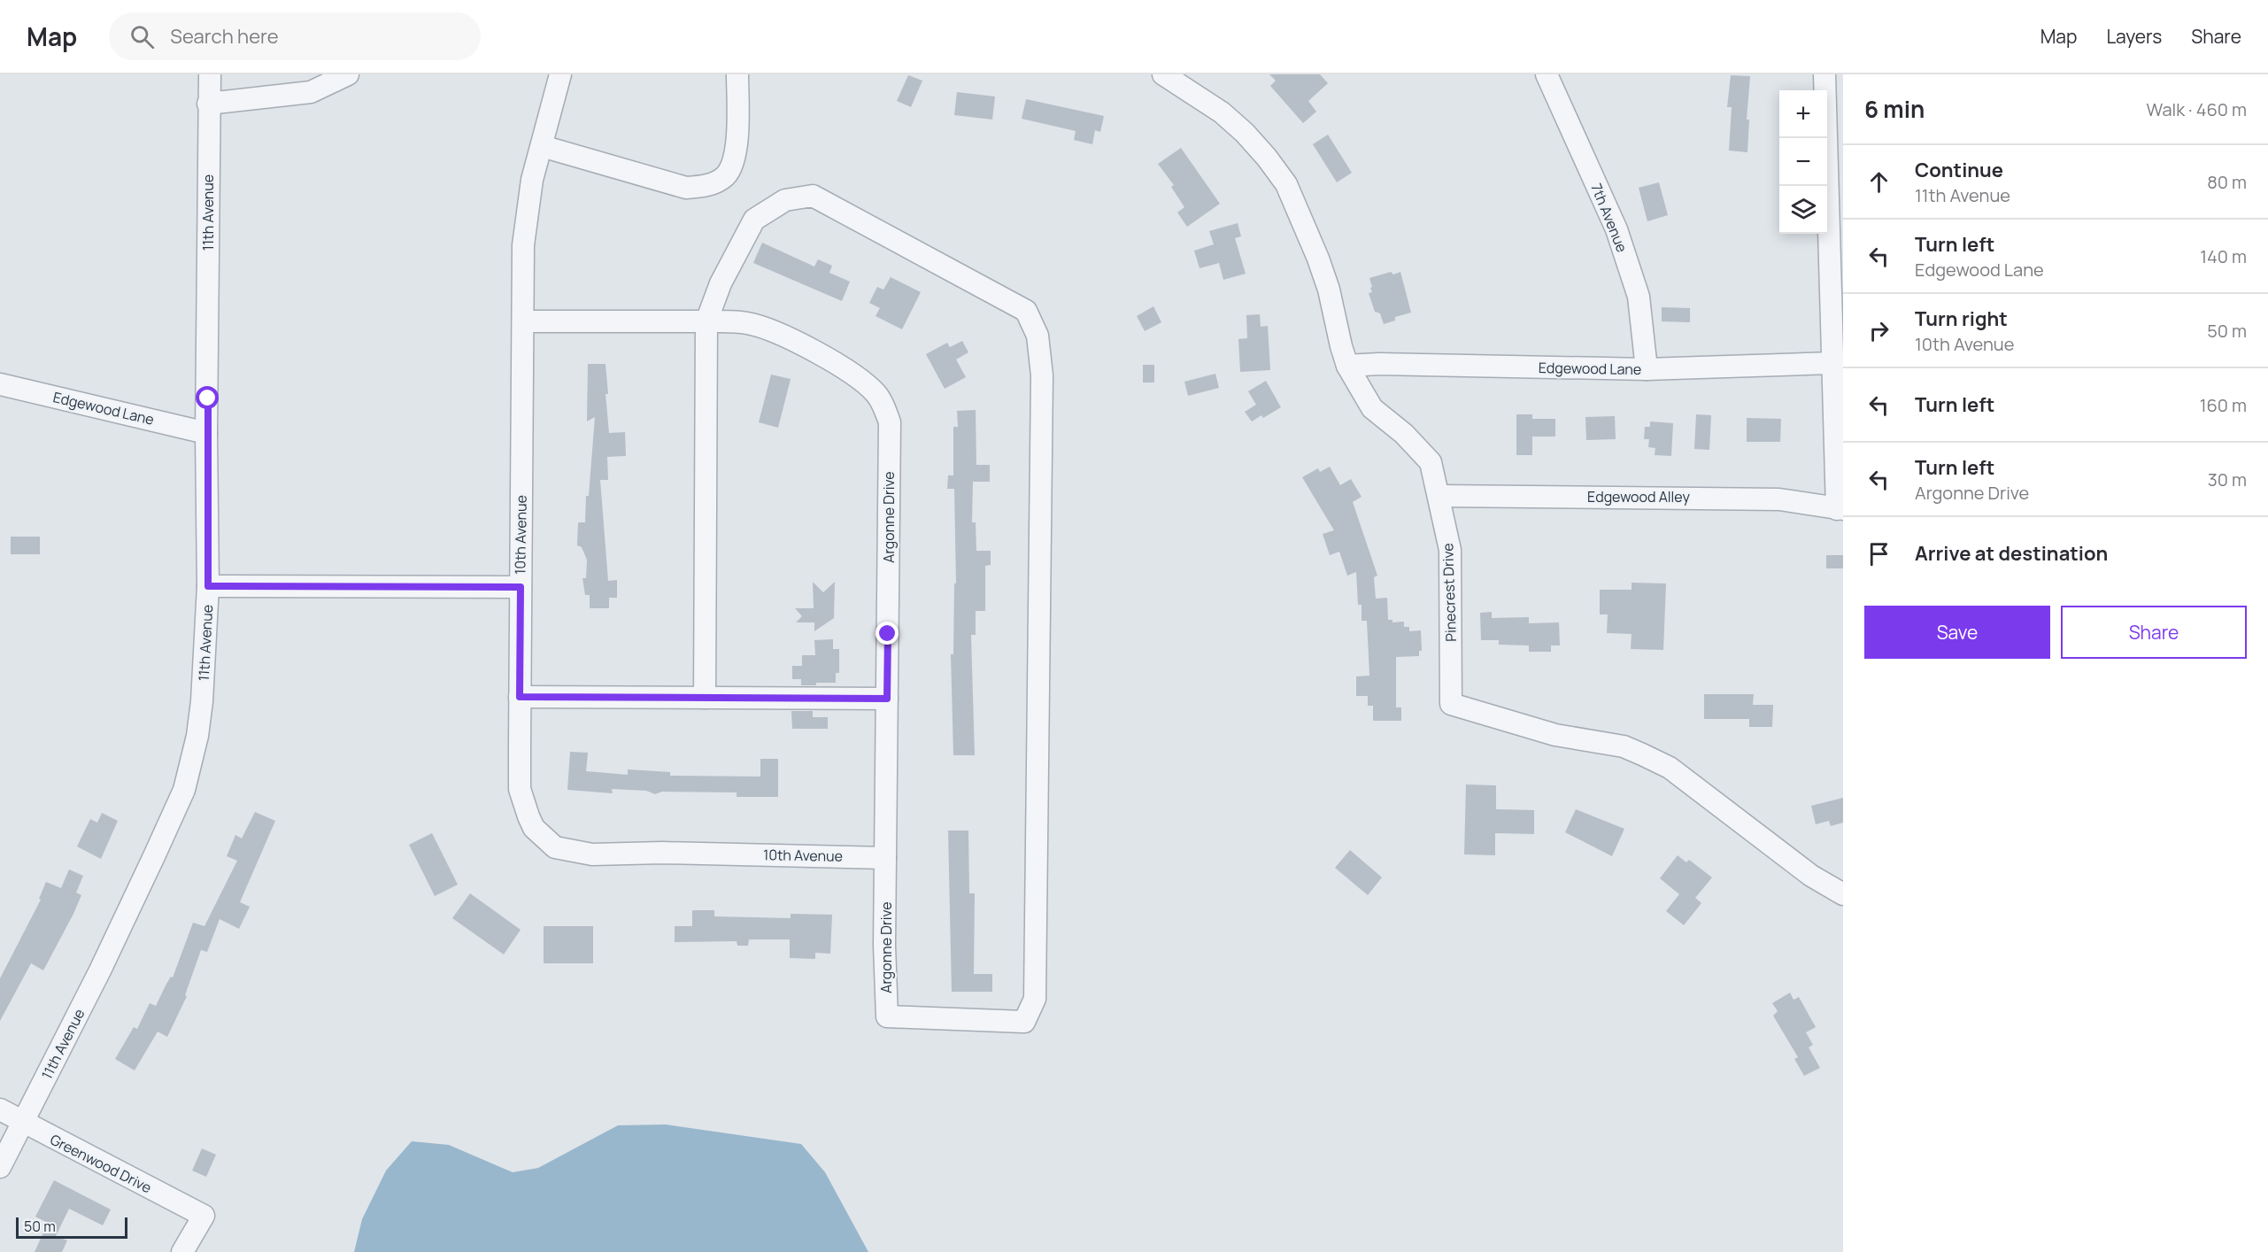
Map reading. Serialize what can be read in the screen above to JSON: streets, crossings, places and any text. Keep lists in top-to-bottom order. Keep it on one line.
{"streets":{"street":["11th Avenue","7th Avenue","Edgewood Lane","Edgewood Alley","Argonne Drive","10th Avenue","Pinecrest Drive","Greenwood Drive"]},"crossings":[["11th Avenue","Edgewood Lane"],["11th Avenue","Greenwood Drive"],["7th Avenue","Edgewood Lane"],["Edgewood Lane","Pinecrest Drive"],["Edgewood Alley","Pinecrest Drive"],["Argonne Drive","10th Avenue"]],"scale_bar":"50 m","page":{"header":"Map","search":"Search here","nav":["Map","Layers","Share"],"heading":["6 min","Walk · 460 m"],"map_buttons":["+","−"],"list":[["Continue","11th Avenue","80 m"],["Turn left","Edgewood Lane","140 m"],["Turn right","10th Avenue","50 m"],["Turn left","160 m"],["Turn left","Argonne Drive","30 m"],"Arrive at destination"],"buttons":["Save","Share"],"scale":"50 m"}}
